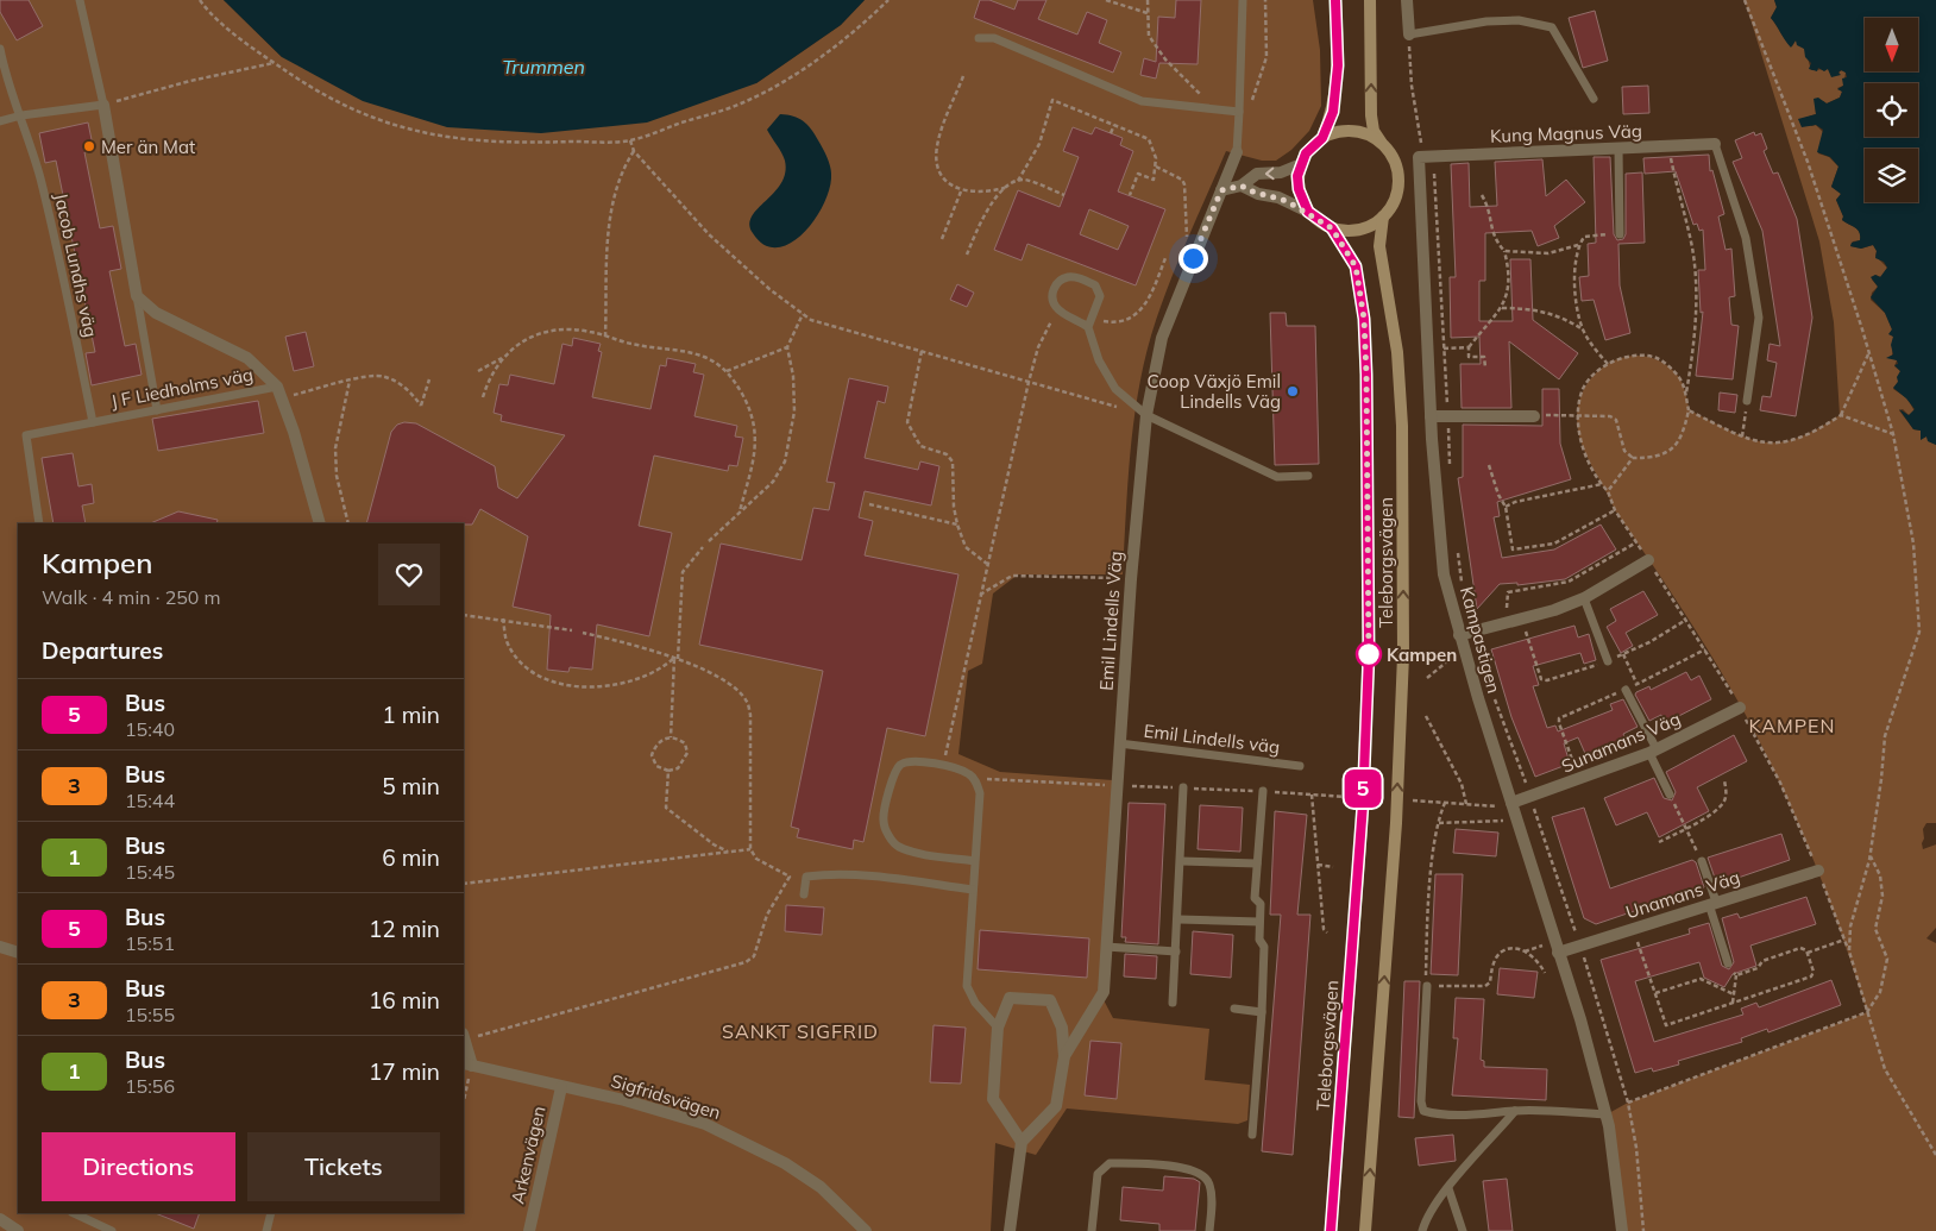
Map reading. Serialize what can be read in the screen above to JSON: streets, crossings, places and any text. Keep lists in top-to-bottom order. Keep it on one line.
{"streets":{"main road":["Teleborgsvägen"],"street":["Kung Magnus Väg","J F Liedholms väg","Emil Lindells Väg","Kampastigen","Sunamans Väg","Unamans Väg","Sigfridsvägen","Arkenvägen"],"lane":["Jacob Lundhs väg","Emil Lindells väg"]},"crossings":[["Kung Magnus Väg","Kampastigen"],["Jacob Lundhs väg","J F Liedholms väg"],["Emil Lindells Väg","Emil Lindells väg"],["Kampastigen","Sunamans Väg"],["Kampastigen","Unamans Väg"],["Sigfridsvägen","Arkenvägen"]],"districts":["KAMPEN","SANKT SIGFRID"],"water":["Trummen"],"places":["Mer än Mat","Coop Växjö Emil Lindells Väg","Kampen"],"lines":["bus line 5"],"north":"bottom","page":{"on_map":"5","heading":[["Kampen","Walk · 4 min · 250 m"],"Departures"],"list":[{"mark":"5","name":"Bus","note":"15:40","value":"1 min"},{"mark":"3","name":"Bus","note":"15:44","value":"5 min"},{"mark":"1","name":"Bus","note":"15:45","value":"6 min"},{"mark":"5","name":"Bus","note":"15:51","value":"12 min"},{"mark":"3","name":"Bus","note":"15:55","value":"16 min"},{"mark":"1","name":"Bus","note":"15:56","value":"17 min"}],"buttons":["Directions","Tickets"]}}
